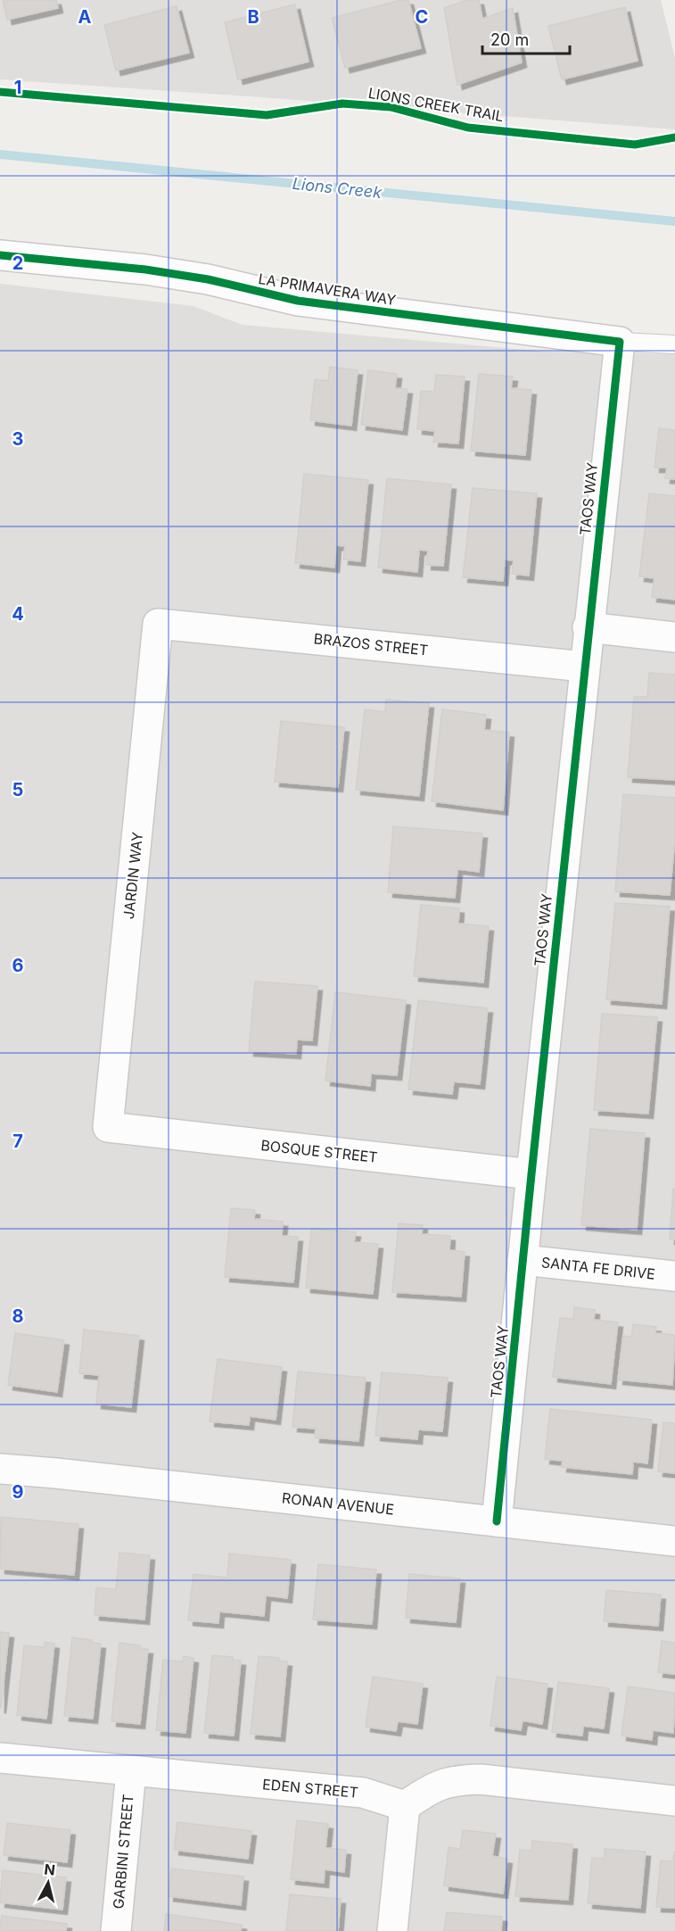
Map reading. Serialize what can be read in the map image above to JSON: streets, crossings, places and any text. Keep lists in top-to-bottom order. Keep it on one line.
{"streets":{"street":["LA PRIMAVERA WAY","TAOS WAY","BRAZOS STREET","JARDIN WAY","BOSQUE STREET","SANTA FE DRIVE","RONAN AVENUE","EDEN STREET","GARBINI STREET"],"cycle path":["LIONS CREEK TRAIL"]},"crossings":[["LA PRIMAVERA WAY","TAOS WAY"],["TAOS WAY","BRAZOS STREET"],["TAOS WAY","BOSQUE STREET"],["TAOS WAY","SANTA FE DRIVE"],["TAOS WAY","RONAN AVENUE"],["BRAZOS STREET","JARDIN WAY"],["JARDIN WAY","BOSQUE STREET"],["EDEN STREET","GARBINI STREET"]],"water":["Lions Creek"],"scale_bar":"20 m","north":"top","grid":{"columns":["A","B","C"],"rows":["1","2","3","4","5","6","7","8","9"]}}
